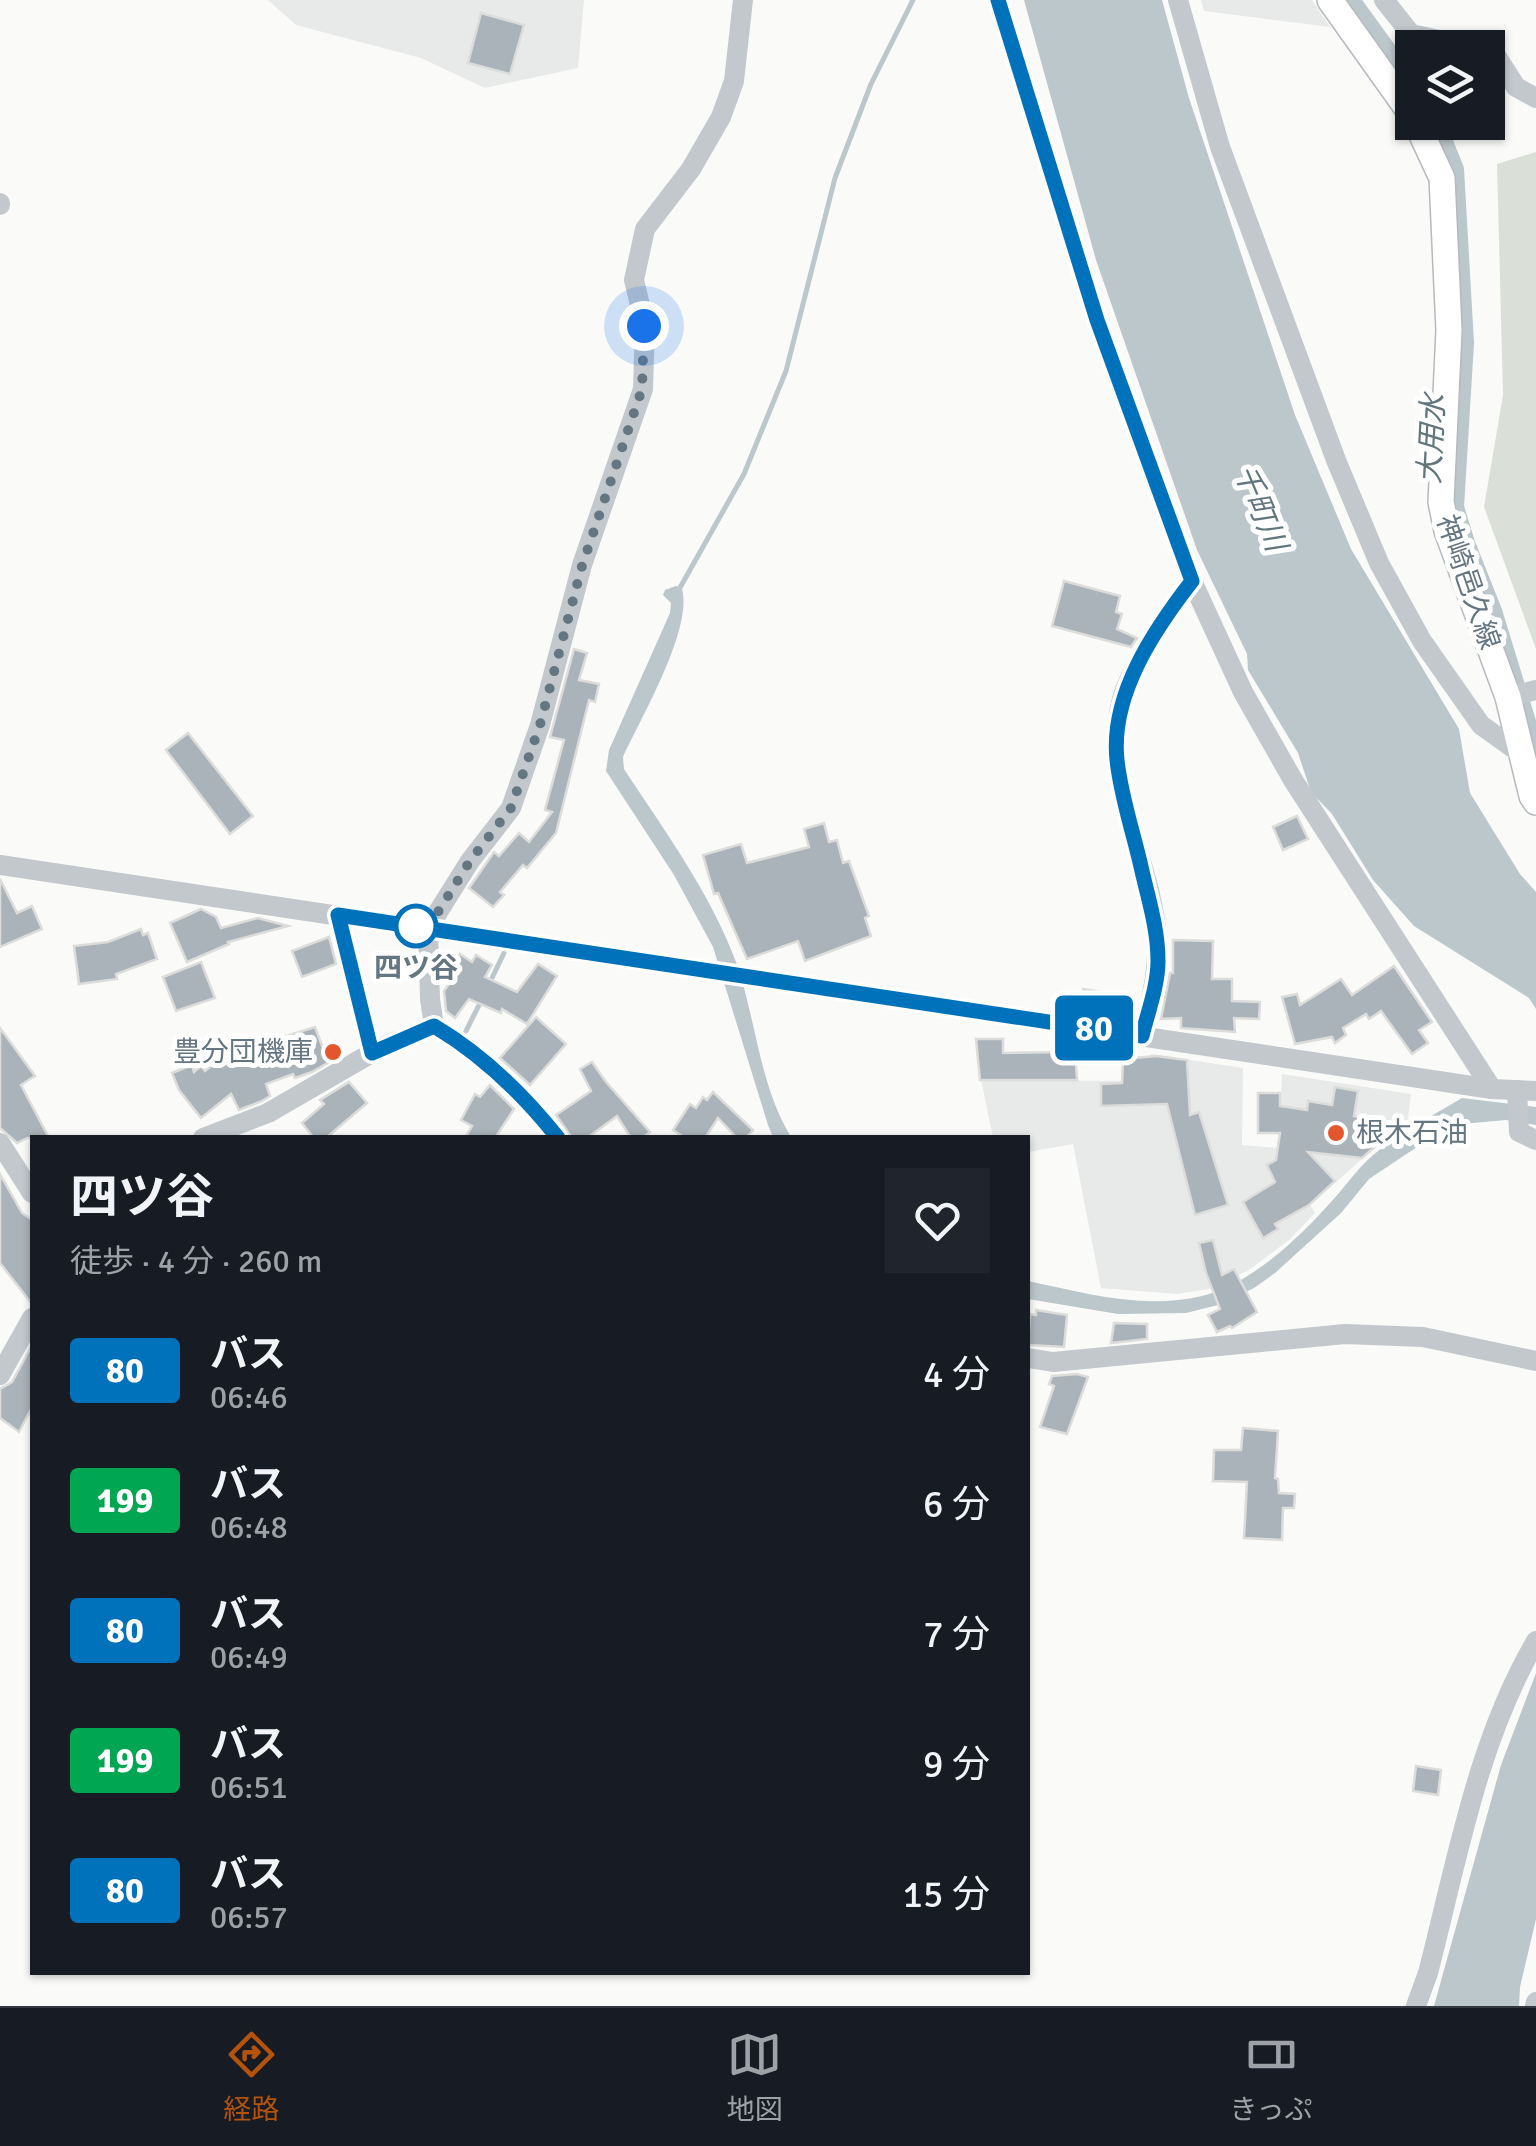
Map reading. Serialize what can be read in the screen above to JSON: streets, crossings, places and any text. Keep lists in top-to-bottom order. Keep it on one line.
{"streets":{"main road":["神崎邑久線"]},"water":["大用水","千町川"],"places":["四ツ谷","豊分団機庫","根木石油"],"lines":["bus line 80"],"page":{"on_map":"80","heading":["四ツ谷","徒歩 · 4 分 · 260 m"],"list":[{"mark":"80","name":"バス","note":"06:46","value":"4 分"},{"mark":"199","name":"バス","note":"06:48","value":"6 分"},{"mark":"80","name":"バス","note":"06:49","value":"7 分"},{"mark":"199","name":"バス","note":"06:51","value":"9 分"},{"mark":"80","name":"バス","note":"06:57","value":"15 分"}],"tabs":["経路","地図","きっぷ"]}}
